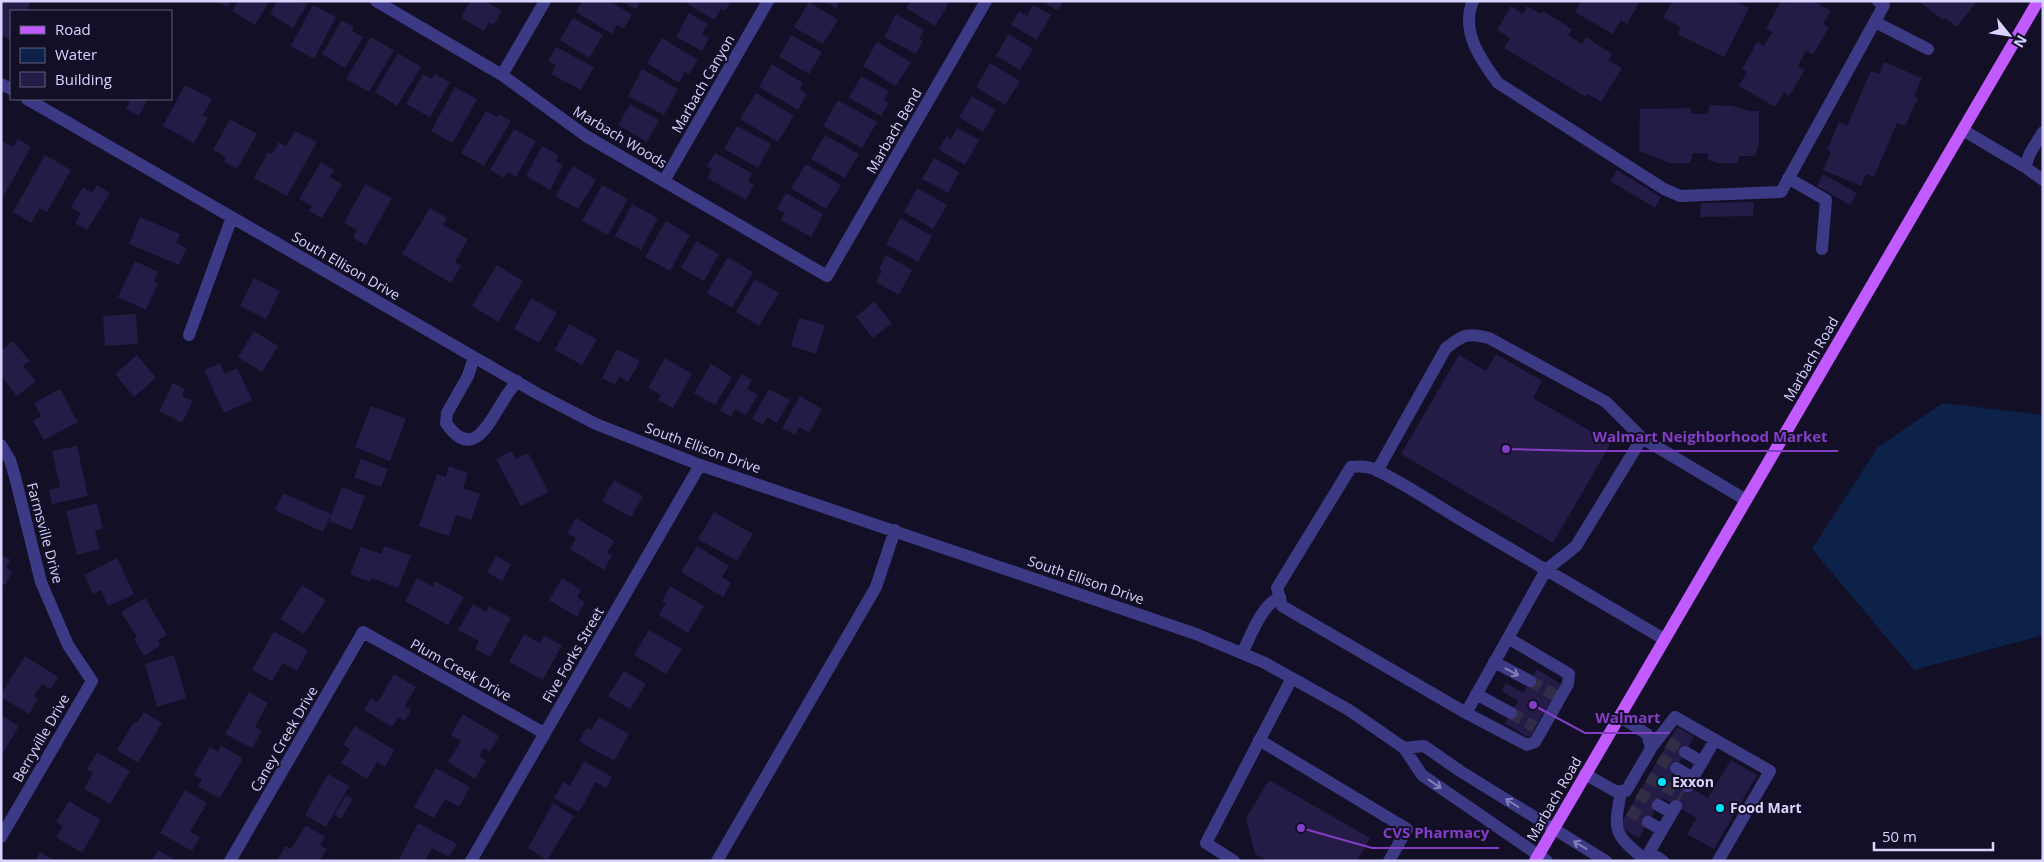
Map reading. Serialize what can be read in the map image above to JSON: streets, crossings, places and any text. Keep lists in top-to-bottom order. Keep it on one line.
{"streets":{"main road":["Marbach Road"],"street":["Marbach Canyon","Marbach Bend","Marbach Woods","South Ellison Drive","Farmsville Drive","Five Forks Street","Plum Creek Drive","Berryville Drive","Caney Creek Drive"]},"crossings":[["Marbach Canyon","Marbach Woods"],["Marbach Bend","Marbach Woods"],["South Ellison Drive","Marbach Road"],["South Ellison Drive","Five Forks Street"],["Farmsville Drive","Berryville Drive"],["Five Forks Street","Plum Creek Drive"],["Plum Creek Drive","Caney Creek Drive"]],"places":["Walmart Neighborhood Market","Walmart","Exxon","Food Mart","CVS Pharmacy"],"legend":["Road","Water","Building"],"scale_bar":"50 m","north":"bottom right"}
